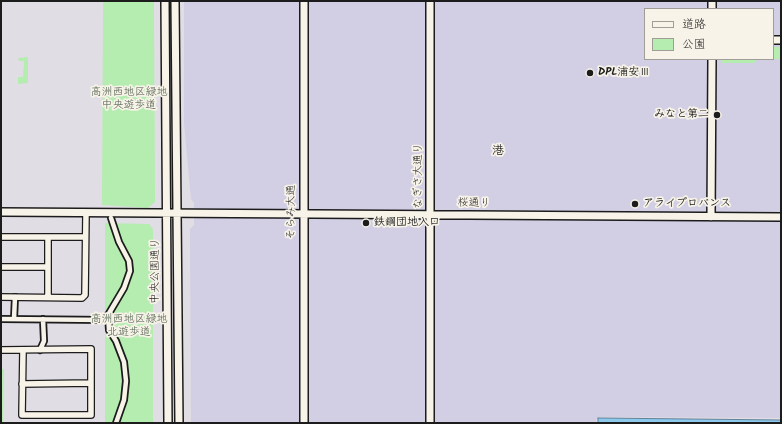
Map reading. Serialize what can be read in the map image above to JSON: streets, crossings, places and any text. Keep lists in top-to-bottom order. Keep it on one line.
{"streets":{"street":["なぎさ大通り","桜通り","そらみ大通","中央公園通り"]},"crossings":[["なぎさ大通り","桜通り"],["桜通り","そらみ大通"],["桜通り","中央公園通り"]],"districts":["港"],"parks":["高洲西地区緑地 中央遊歩道","高洲西地区緑地 北遊歩道"],"places":["DPL浦安Ⅲ","みなと第二","アライプロバンス","鉄鋼団地入口"],"legend":["道路","公園"]}
